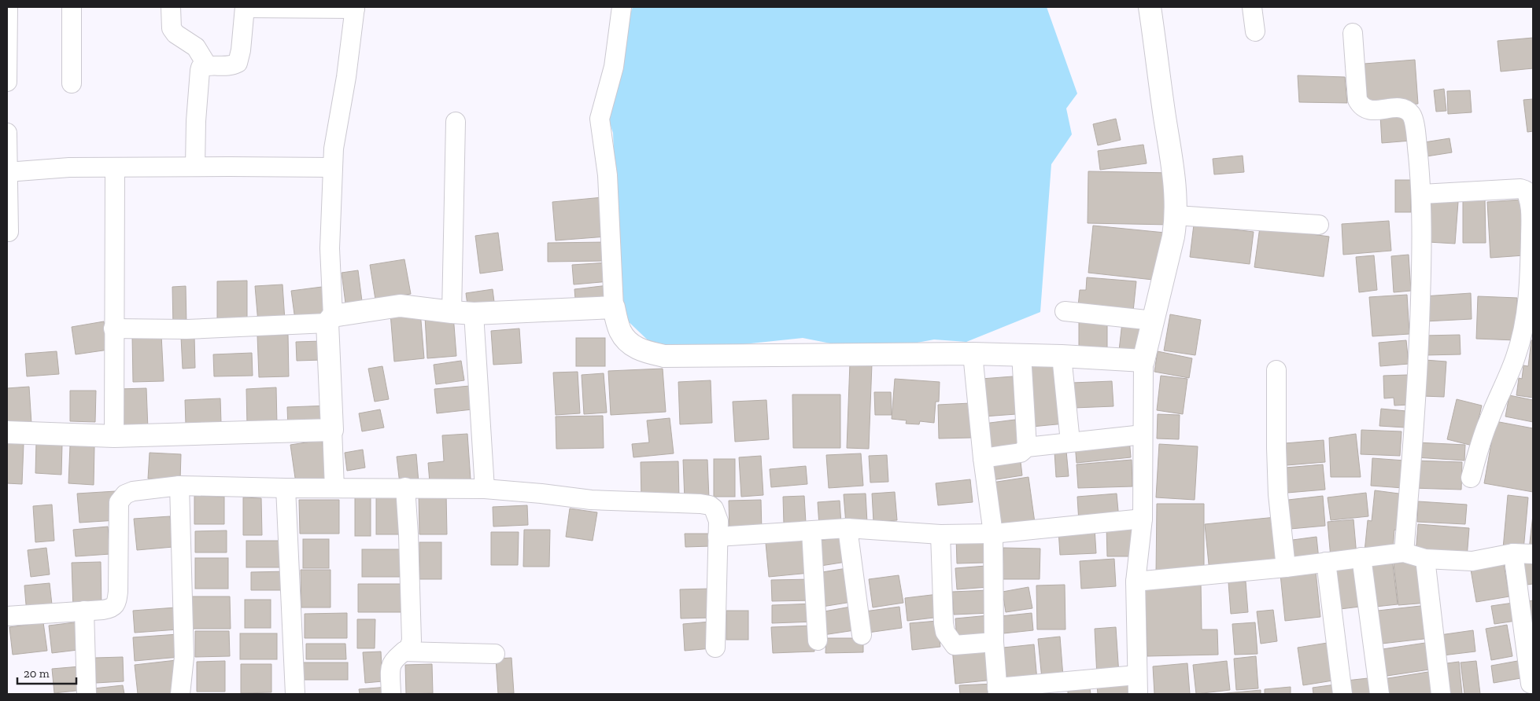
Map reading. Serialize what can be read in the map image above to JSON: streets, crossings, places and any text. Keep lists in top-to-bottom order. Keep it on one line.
{"scale_bar":"20 m"}
